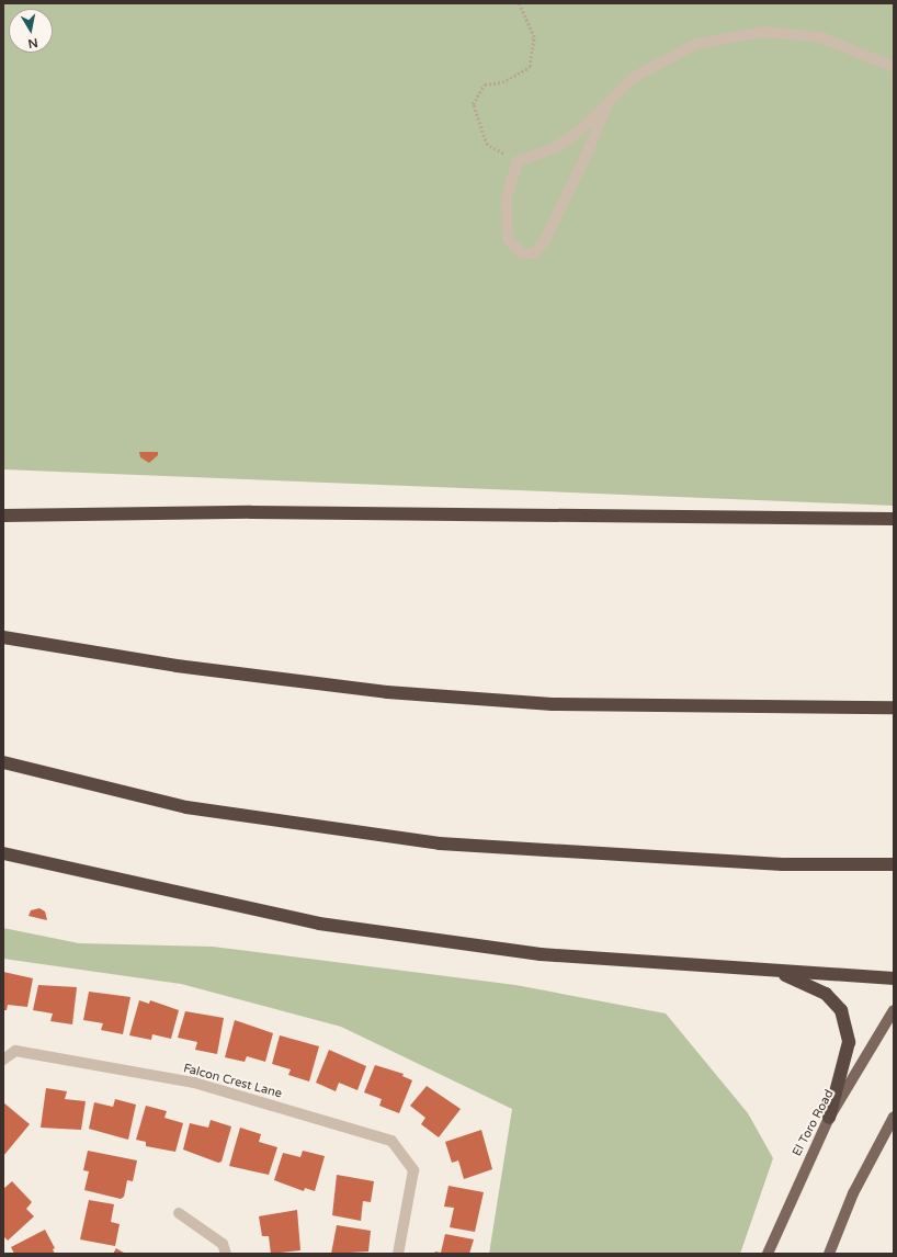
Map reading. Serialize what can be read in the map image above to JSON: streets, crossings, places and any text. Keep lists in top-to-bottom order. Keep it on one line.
{"streets":{"main road":["El Toro Road"],"street":["Falcon Crest Lane"]},"north":"bottom"}
